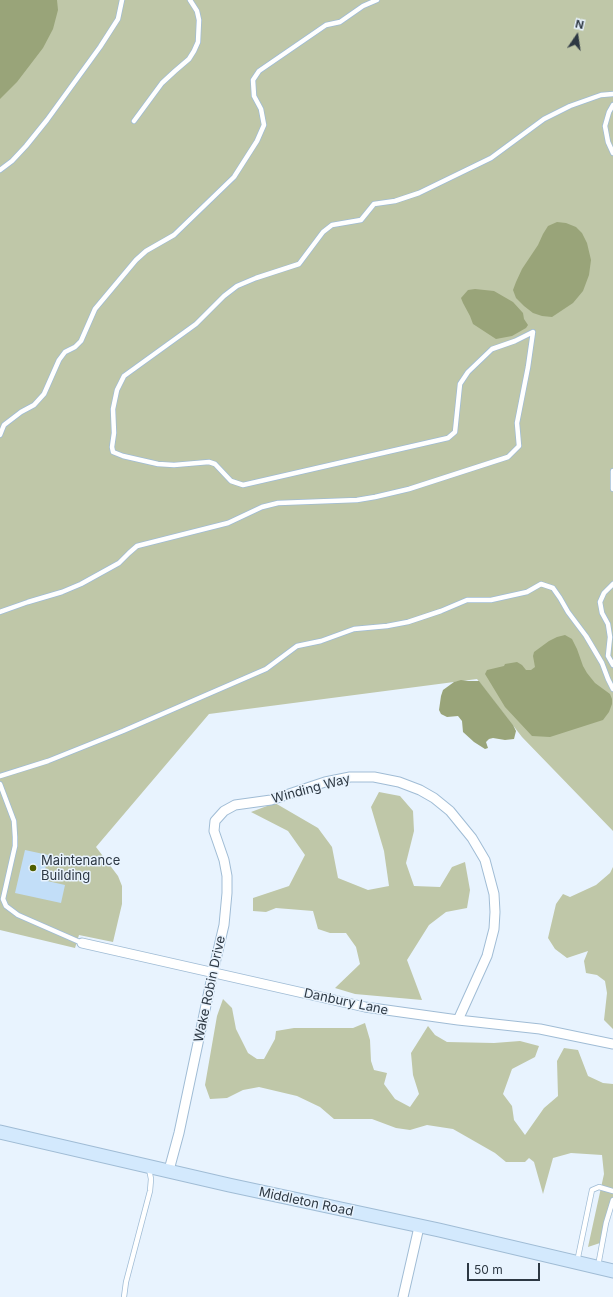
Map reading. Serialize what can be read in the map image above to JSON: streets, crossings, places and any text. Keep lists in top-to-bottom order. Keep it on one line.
{"streets":{"street":["Winding Way","Wake Robin Drive","Danbury Lane","Middleton Road"]},"crossings":[["Winding Way","Wake Robin Drive"],["Winding Way","Danbury Lane"],["Wake Robin Drive","Danbury Lane"],["Wake Robin Drive","Middleton Road"]],"places":["Maintenance Building"],"scale_bar":"50 m","north":"top"}
